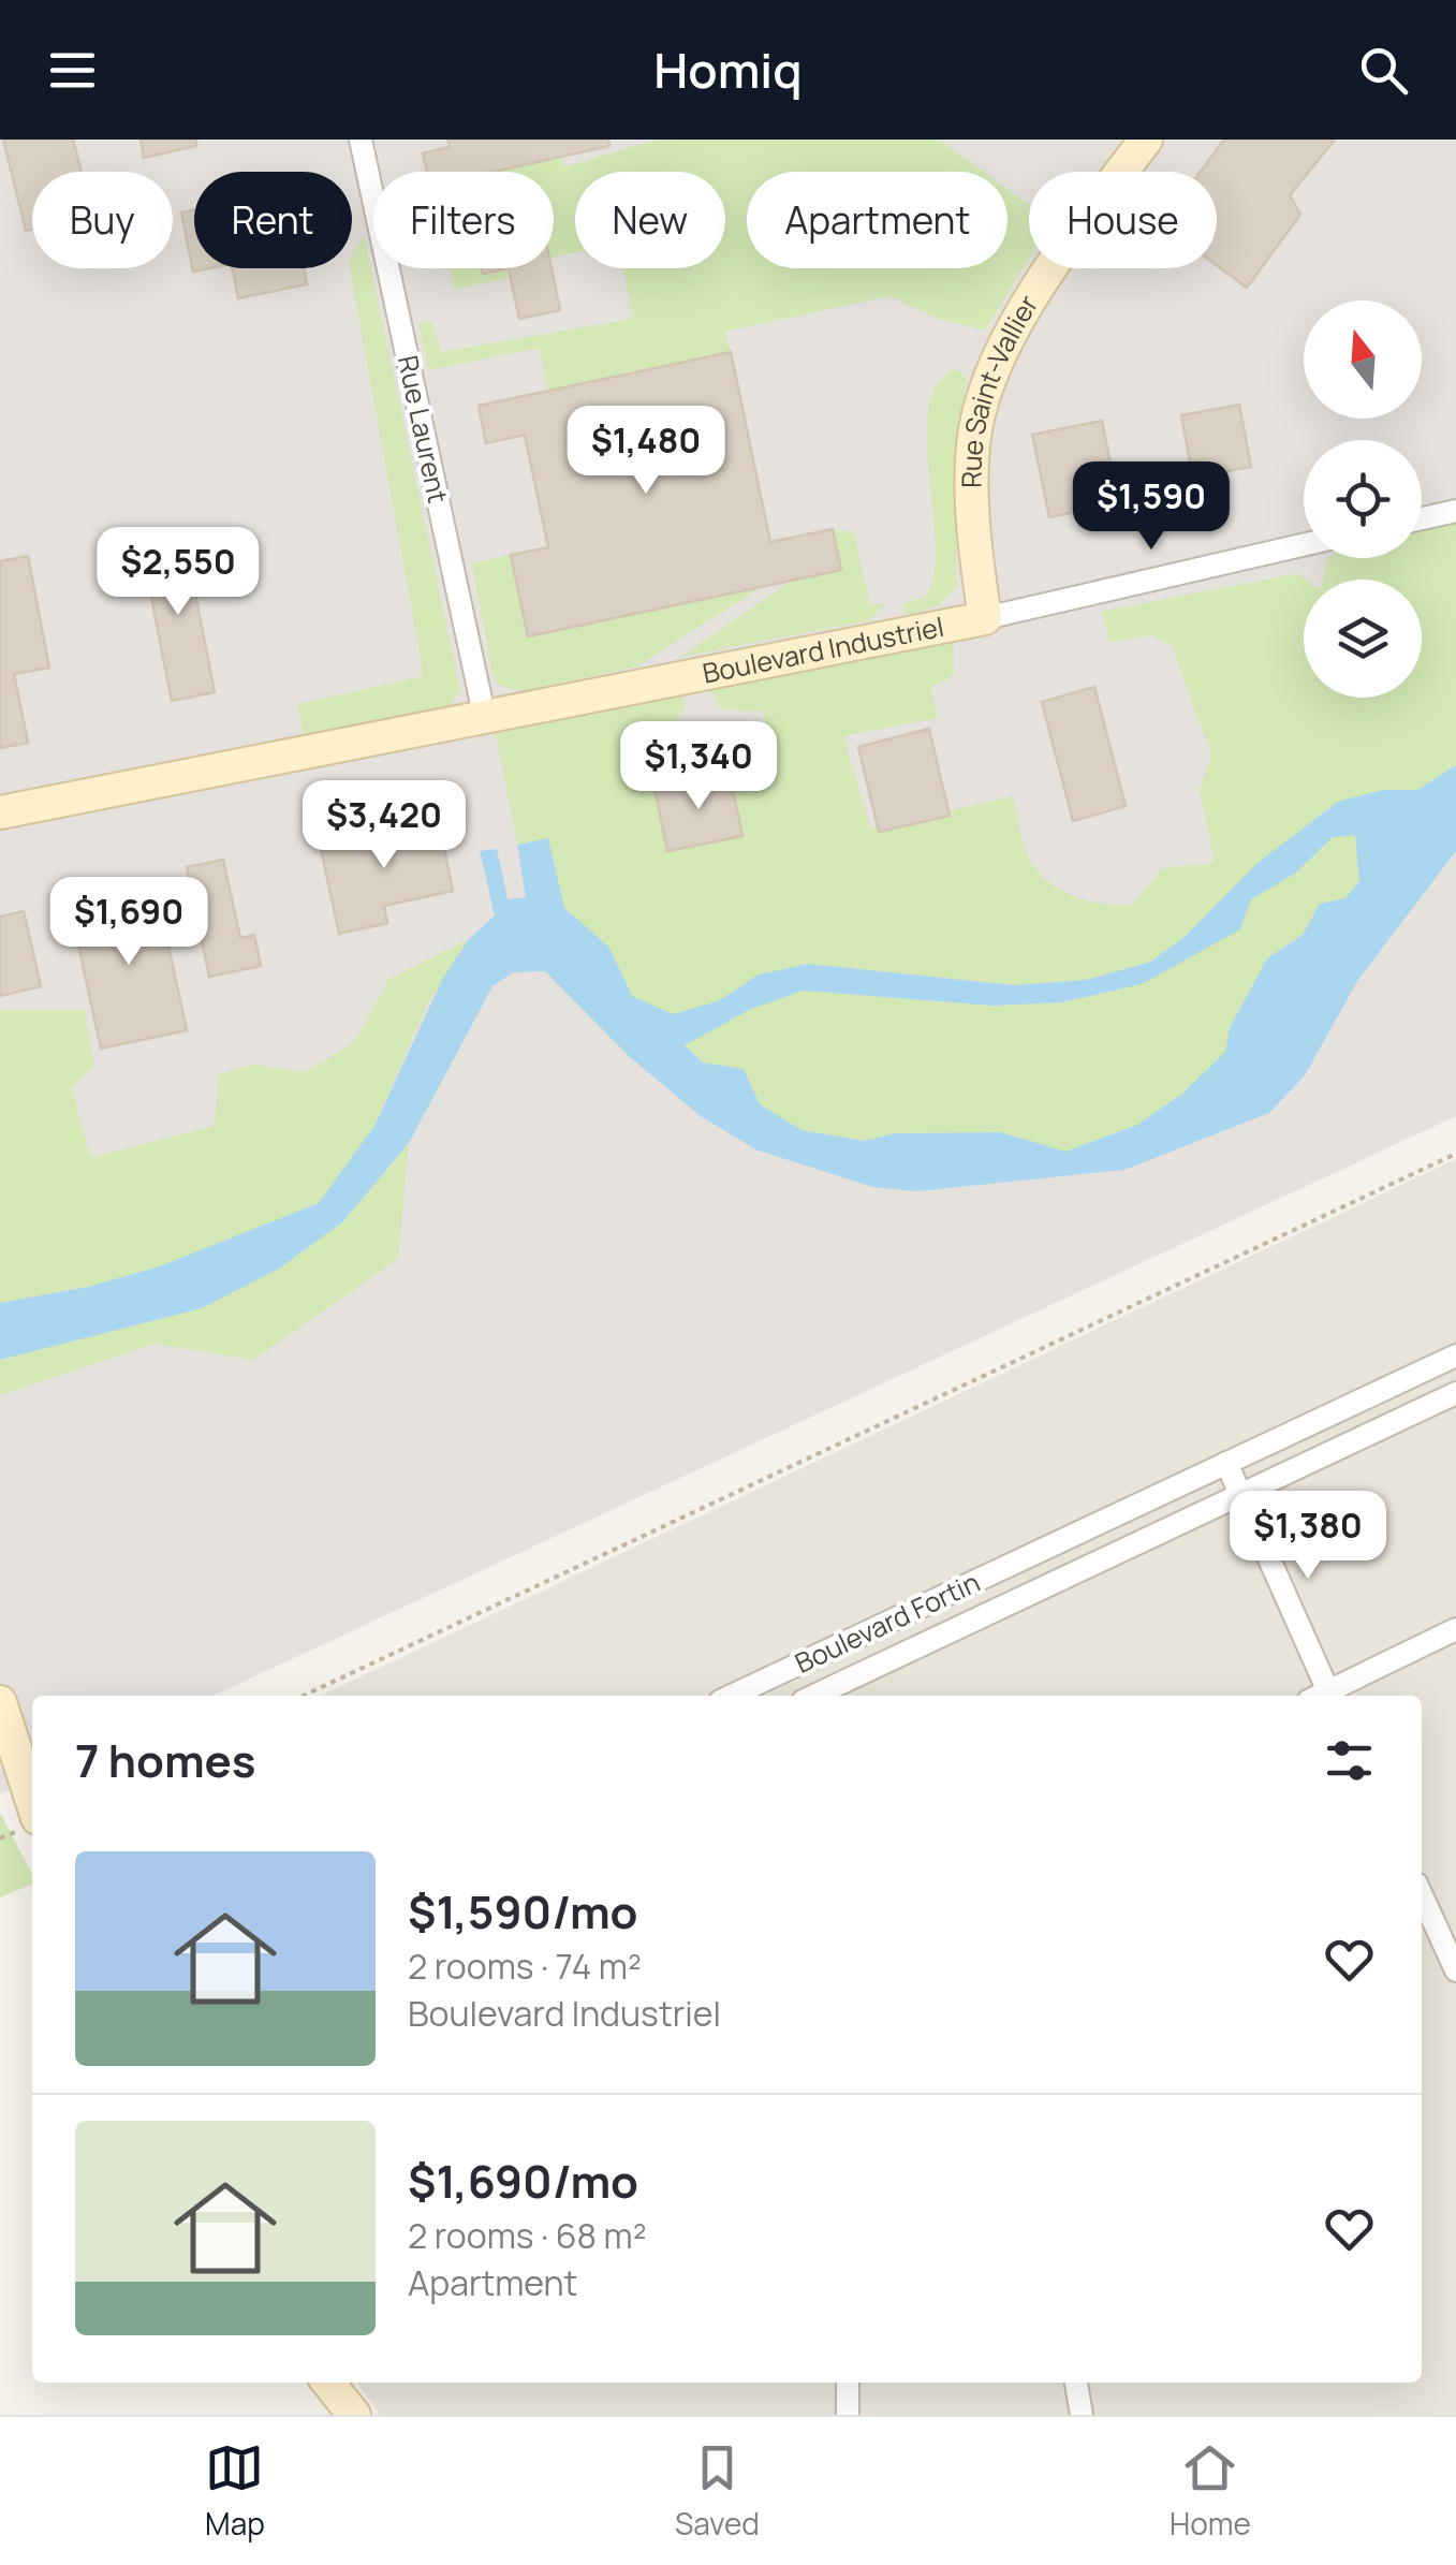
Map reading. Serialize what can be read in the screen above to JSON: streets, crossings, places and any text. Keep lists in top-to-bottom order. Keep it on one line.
{"streets":{"street":["Rue Saint-Vallier","Rue Laurent","Boulevard Industriel","Boulevard Fortin"]},"crossings":[["Rue Saint-Vallier","Boulevard Industriel"],["Rue Laurent","Boulevard Industriel"]],"north":"top","page":{"header":"Homiq","chip":["Buy","Rent","Filters","New","Apartment","House"],"price":["$1,480","$1,590","$2,550","$1,340","$3,420","$1,690","$1,380"],"heading":"7 homes","list":[{"name":"$1,590/mo","note":"2 rooms · 74 m² · Boulevard Industriel"},{"name":"$1,690/mo","note":"2 rooms · 68 m² · Apartment"}],"tabs":["Map","Saved","Home"]}}
